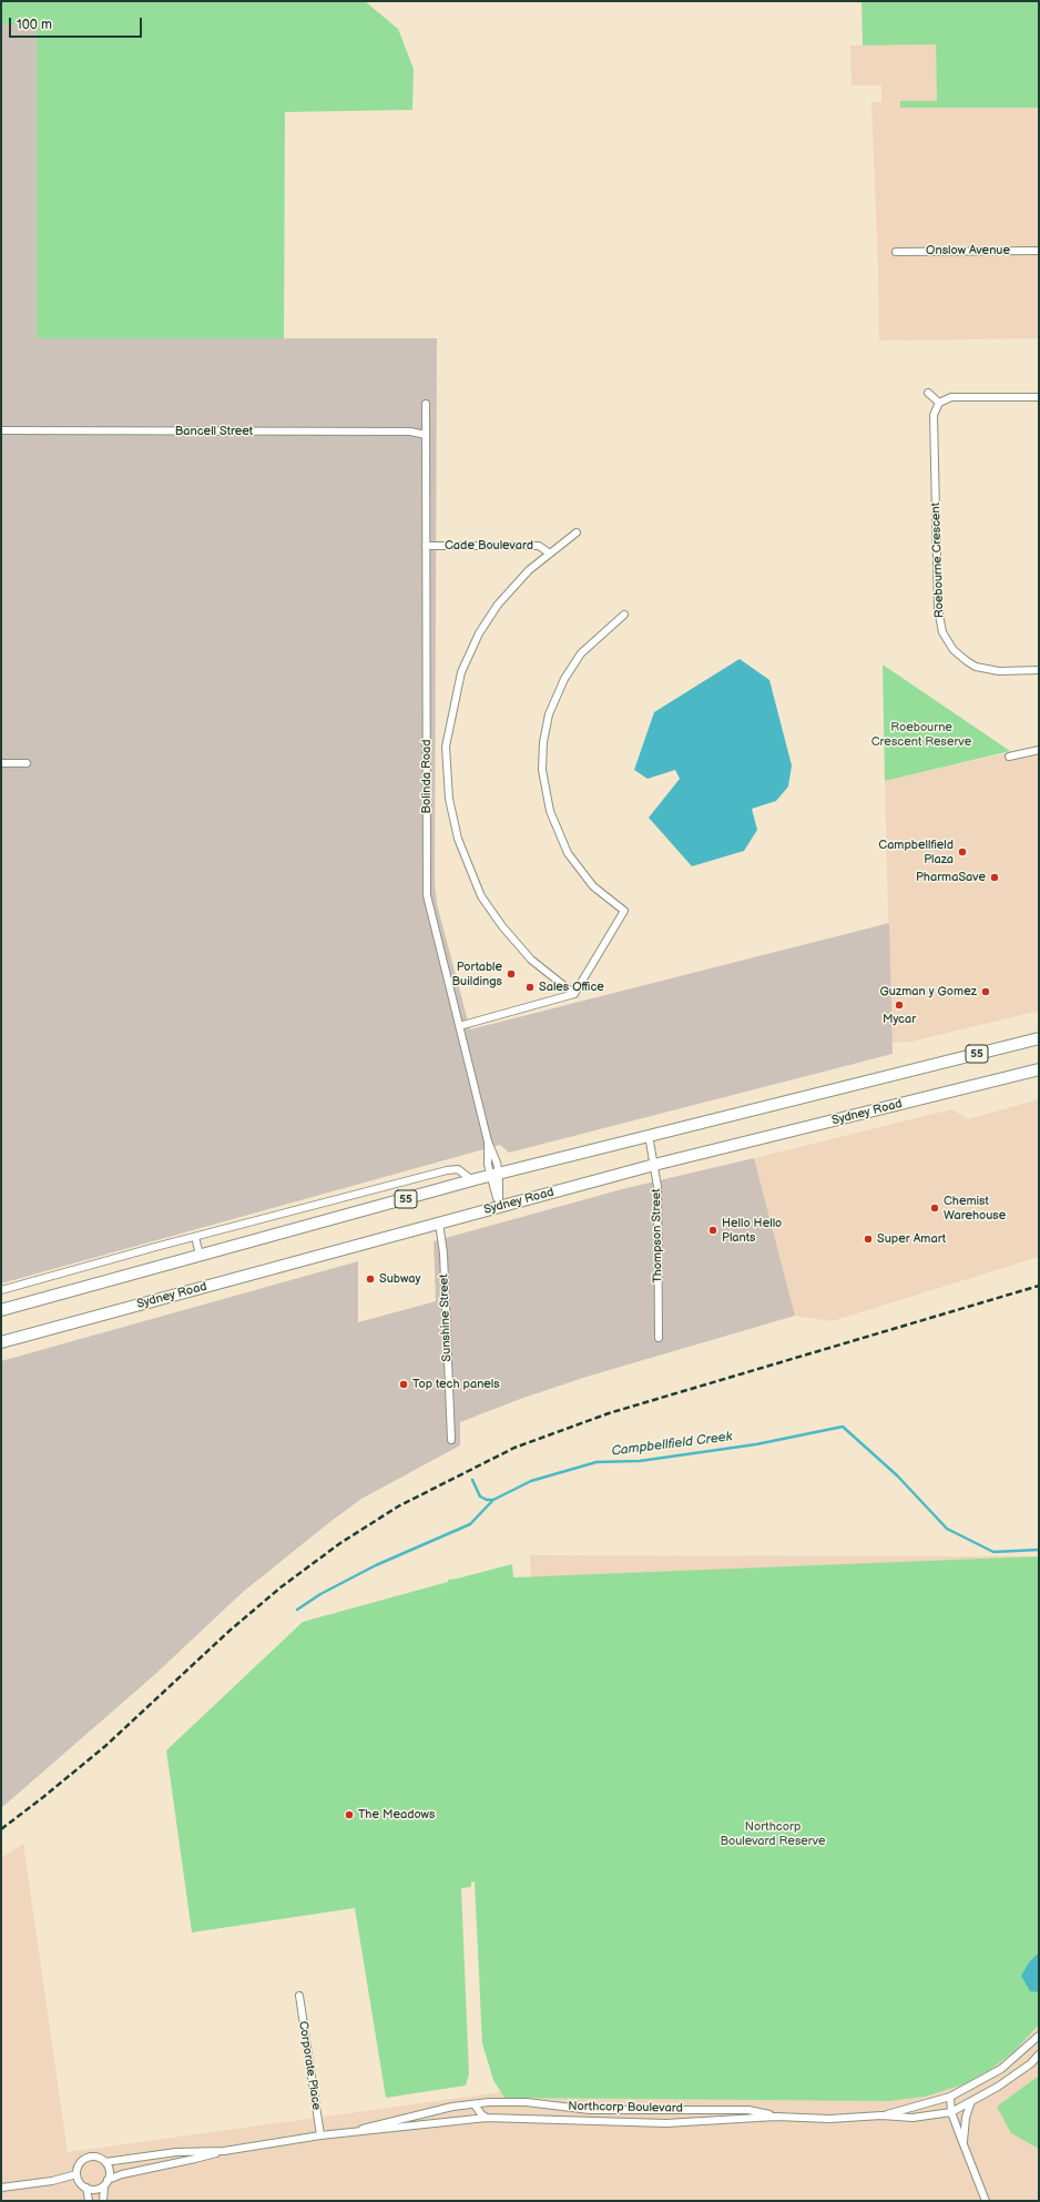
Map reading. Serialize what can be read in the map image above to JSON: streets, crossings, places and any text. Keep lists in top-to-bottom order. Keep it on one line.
{"streets":{"highway":["55","Sydney Road"],"street":["Onslow Avenue","Bancell Street","Cade Boulevard","Roebourne Crescent","Bolinda Road","Thompson Street","Sunshine Street","Corporate Place","Northcorp Boulevard"]},"crossings":[["Bancell Street","Bolinda Road"],["Cade Boulevard","Bolinda Road"],["Bolinda Road","55"],["Bolinda Road","Sydney Road"],["55","Thompson Street"],["Sydney Road","Thompson Street"],["Sydney Road","Sunshine Street"],["Corporate Place","Northcorp Boulevard"]],"water":["Campbellfield Creek"],"parks":["Roebourne Crescent Reserve","Northcorp Boulevard Reserve"],"places":["Campbellfield Plaza","PharmaSave","Portable Buildings","Sales Office","Guzman y Gomez","Mycar","Chemist Warehouse","Hello Hello Plants","Super Amart","Subway","Top tech panels","The Meadows"],"scale_bar":"100 m"}
